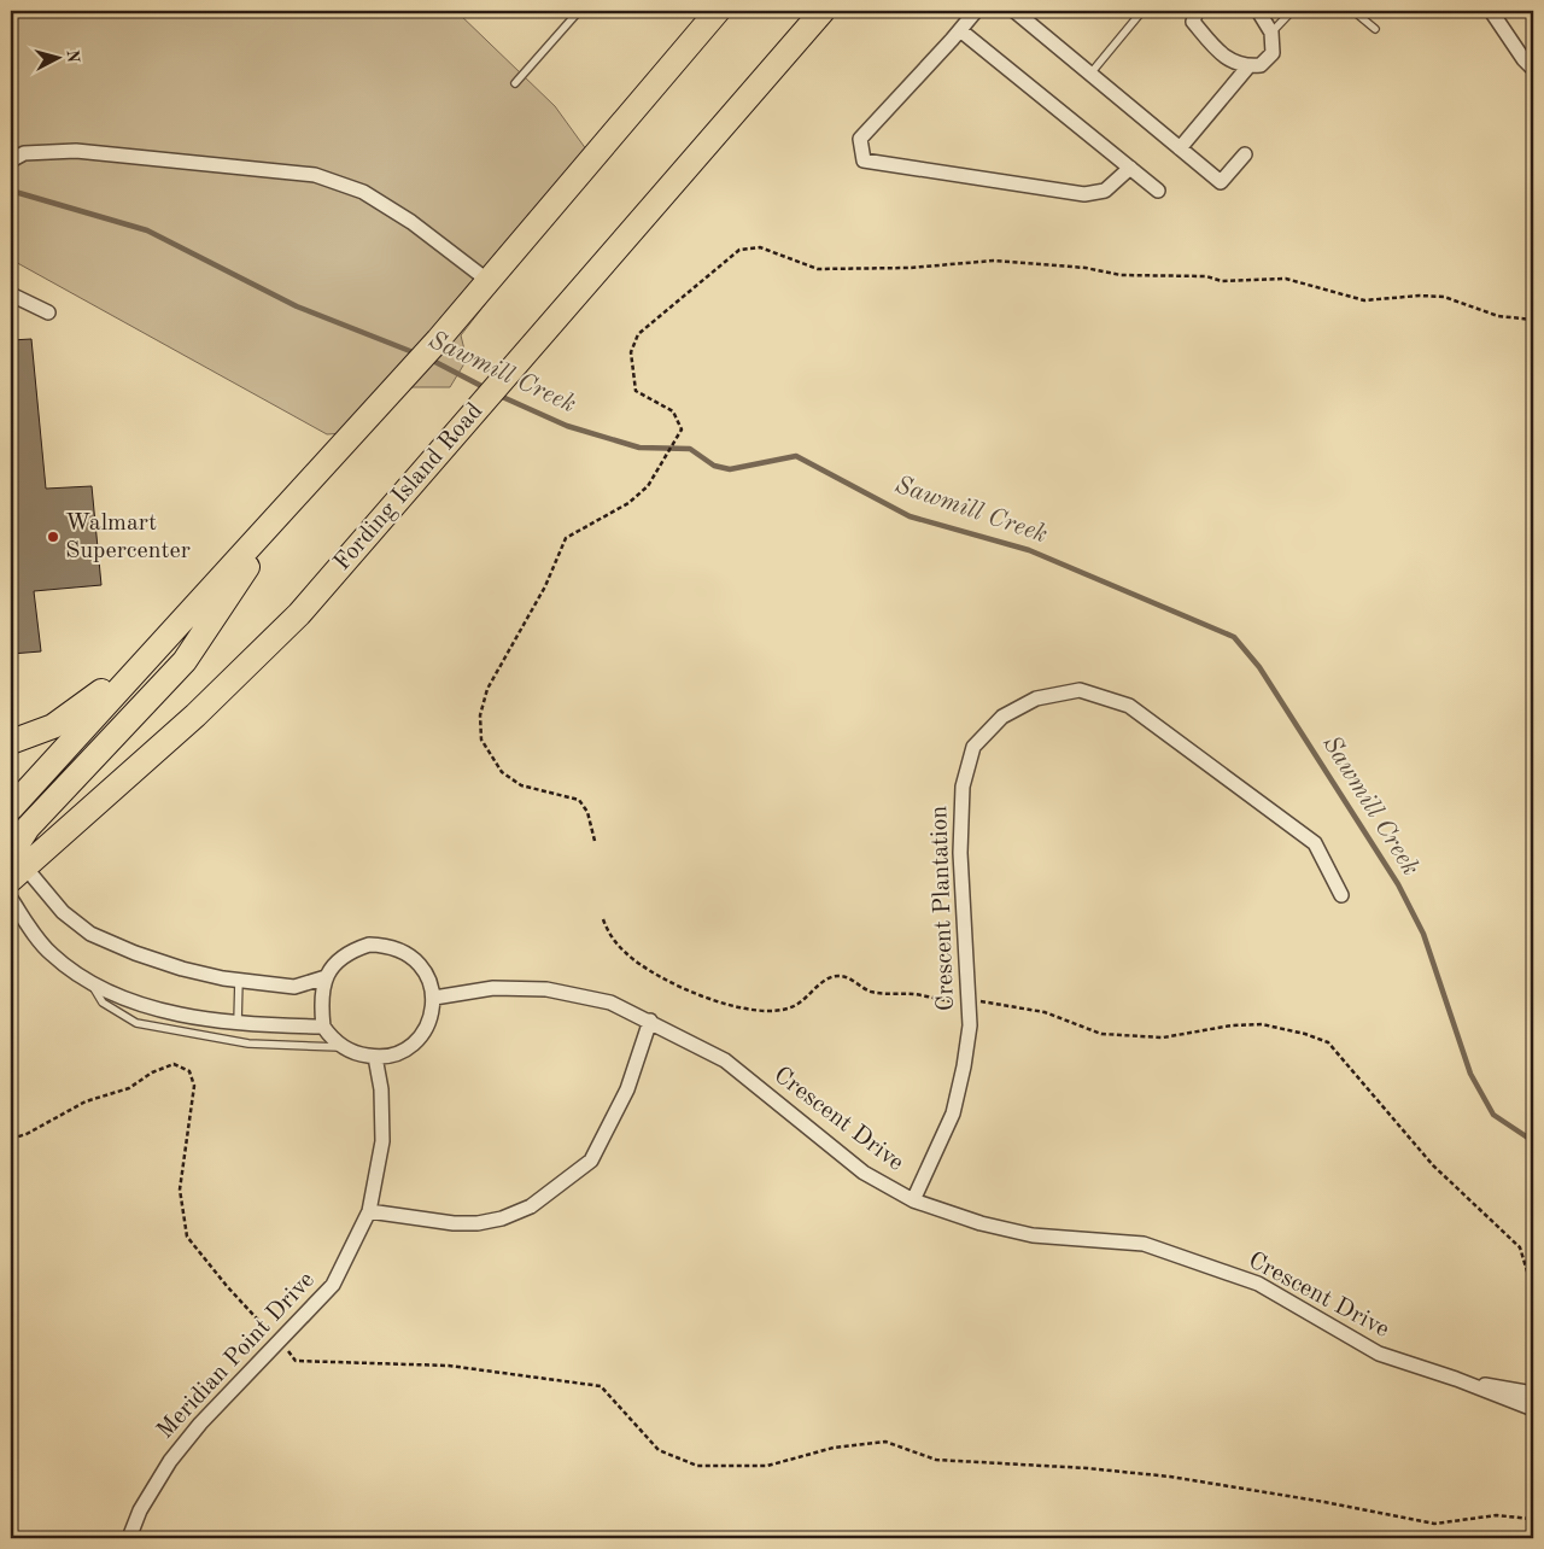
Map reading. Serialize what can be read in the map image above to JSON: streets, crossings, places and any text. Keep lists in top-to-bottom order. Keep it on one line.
{"streets":{"highway":["Fording Island Road"],"street":["Crescent Plantation","Crescent Drive","Meridian Point Drive"]},"crossings":[["Crescent Plantation","Crescent Drive"],["Crescent Drive","Meridian Point Drive"]],"water":["Sawmill Creek"],"places":["Walmart Supercenter"],"north":"right"}
